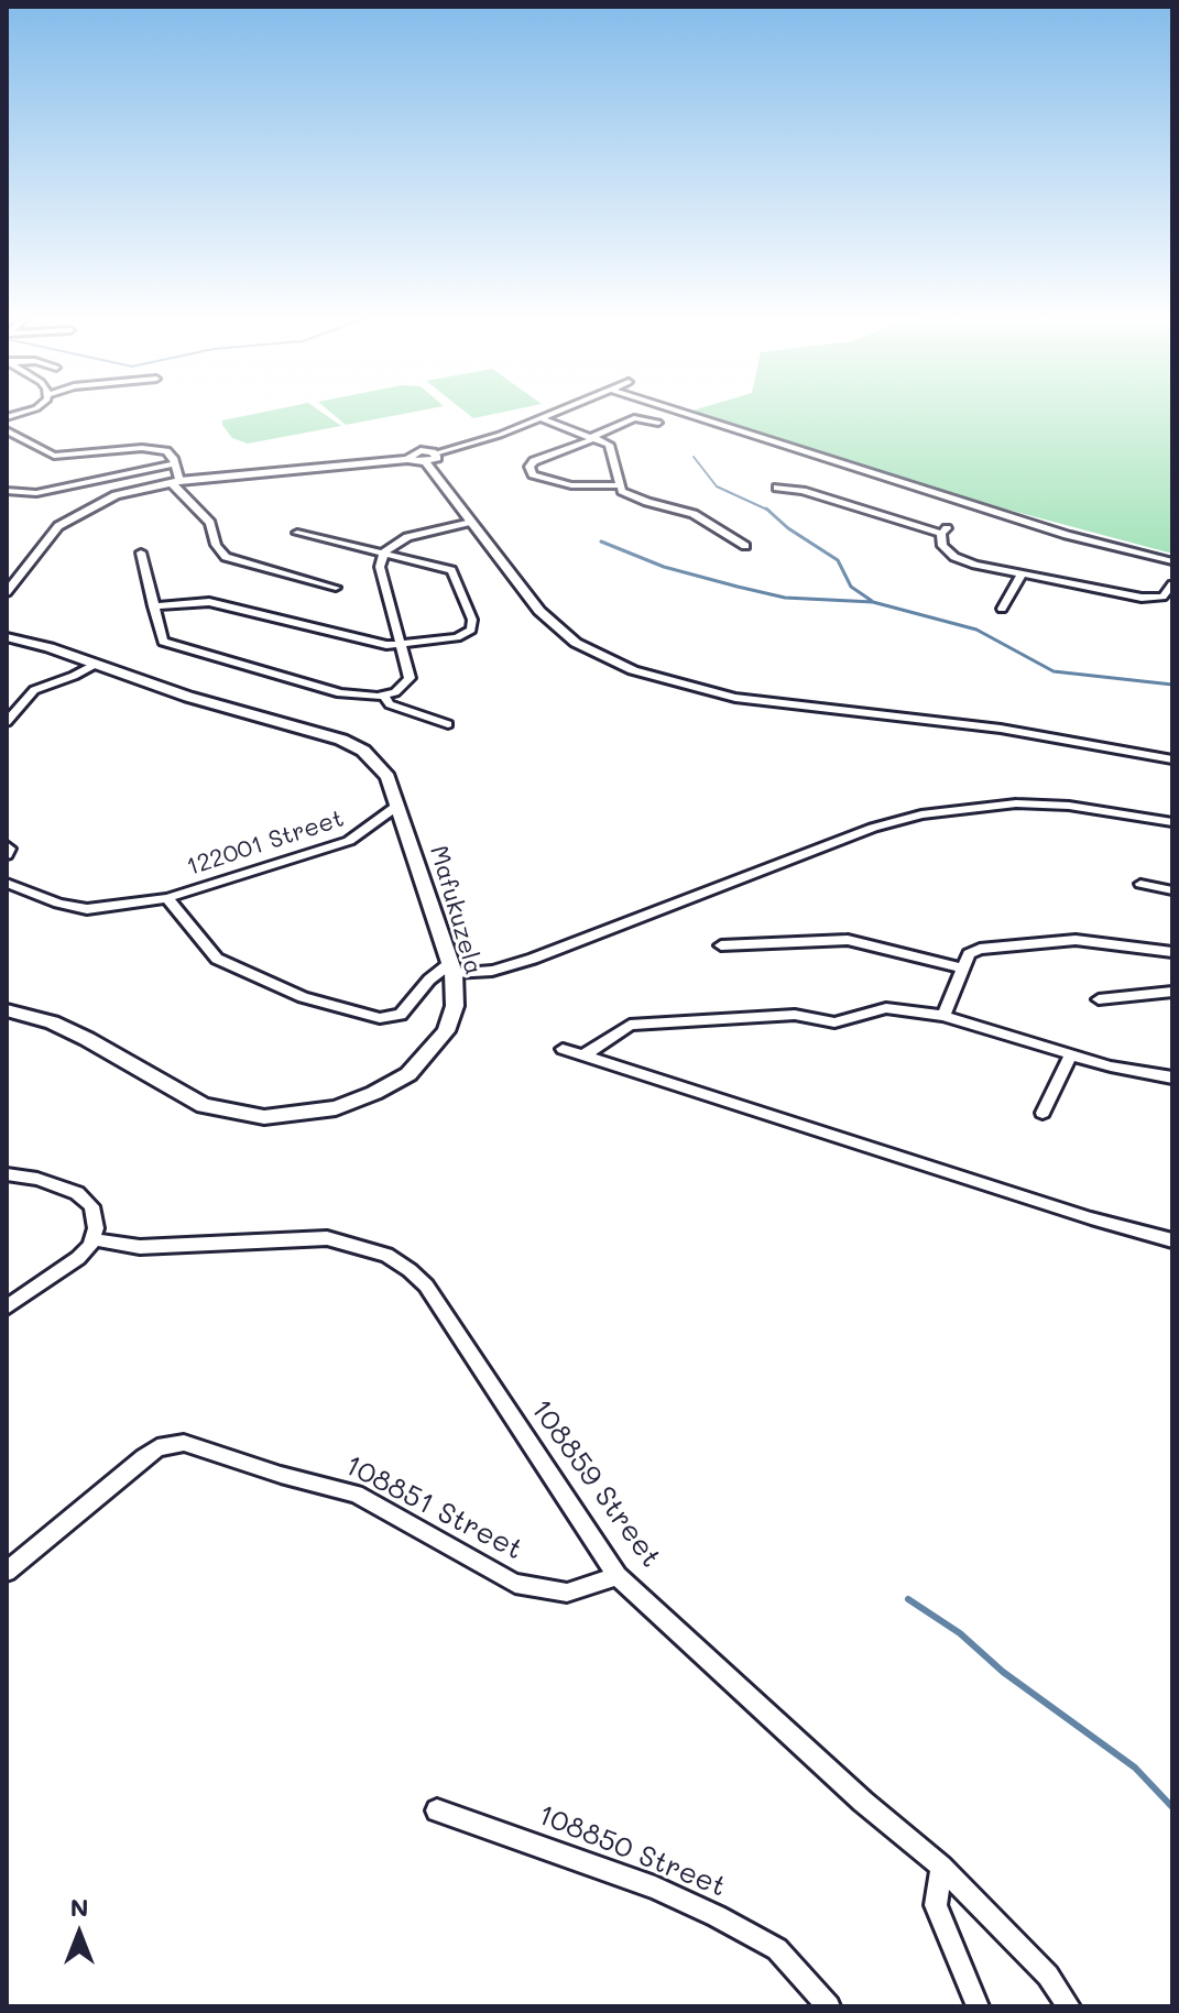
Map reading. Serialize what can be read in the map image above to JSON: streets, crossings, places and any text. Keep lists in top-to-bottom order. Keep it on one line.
{"streets":{"main road":["Mafukuzela"],"street":["122001 Street","108859 Street","108851 Street","108850 Street"]},"crossings":[["122001 Street","Mafukuzela"],["108859 Street","108851 Street"]],"north":"top"}
